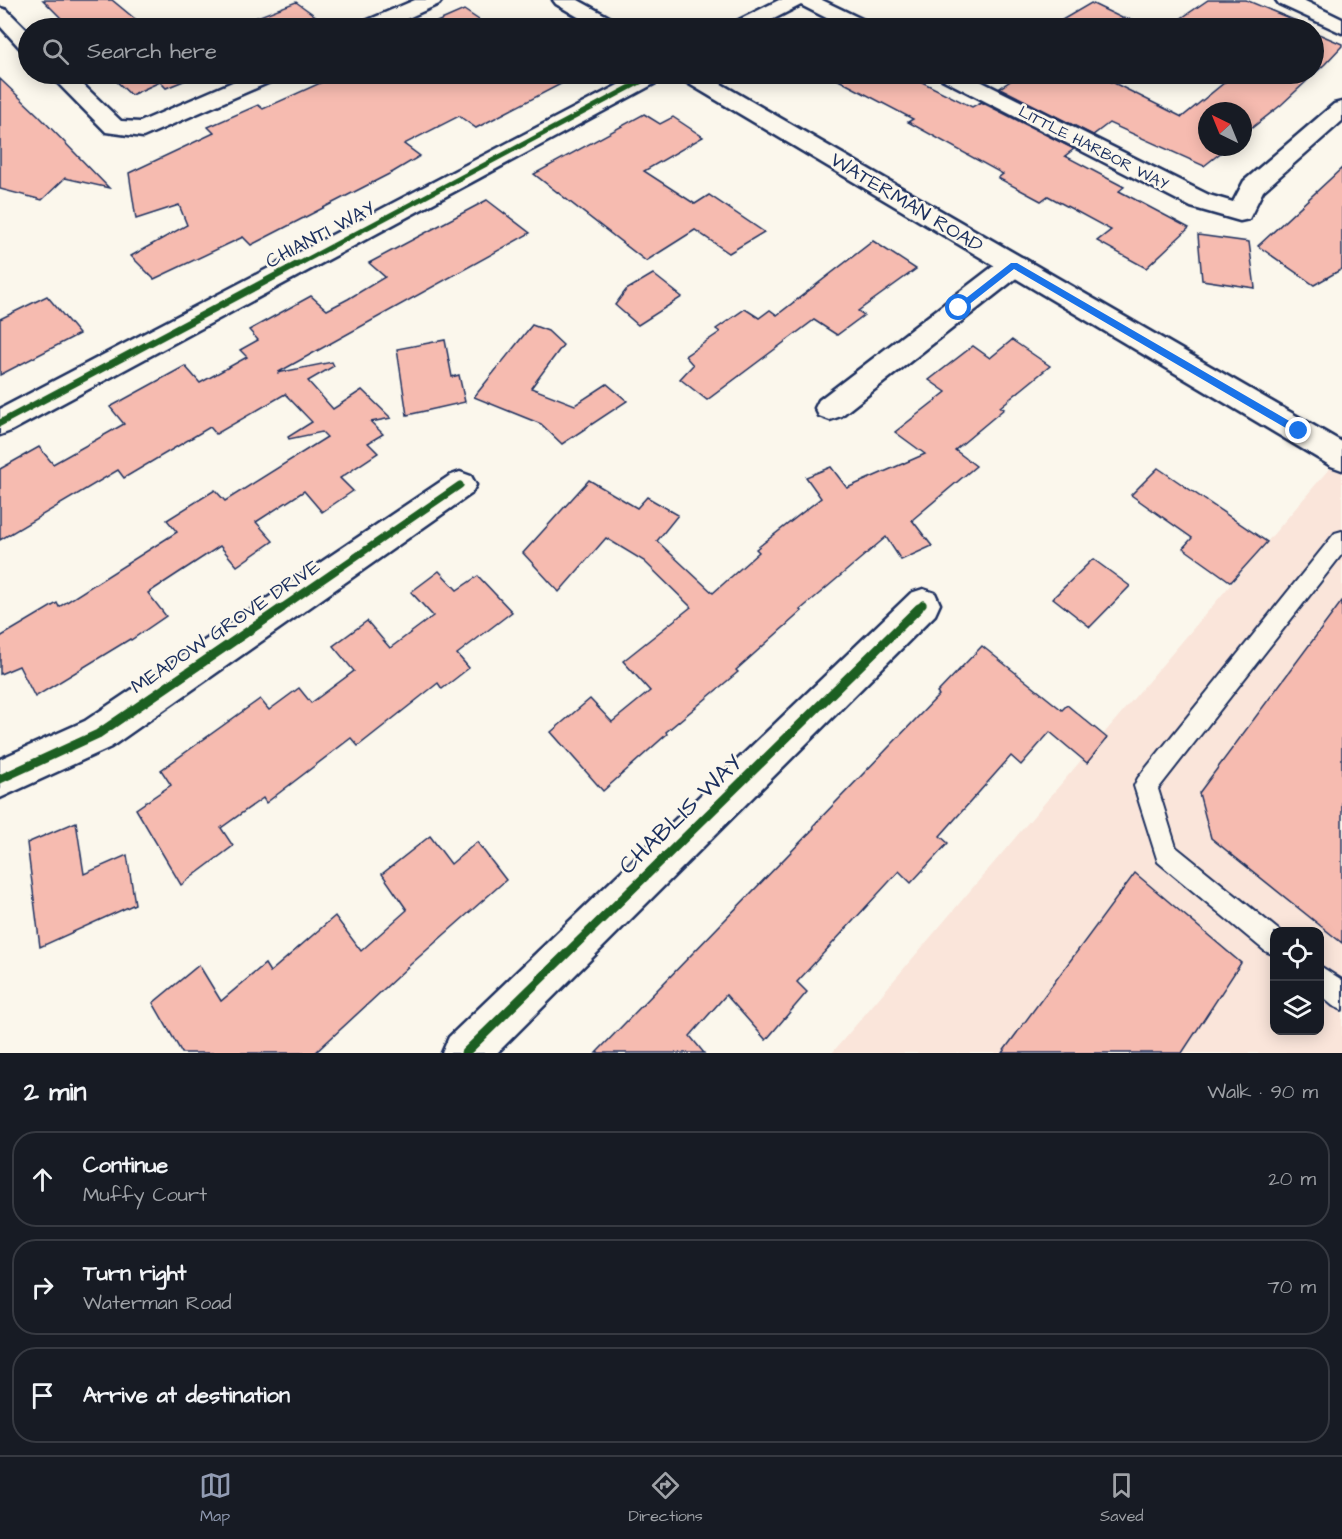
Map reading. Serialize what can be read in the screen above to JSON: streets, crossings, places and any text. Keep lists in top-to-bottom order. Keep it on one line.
{"streets":{"street":["LITTLE HARBOR WAY","WATERMAN ROAD","CHIANTI WAY","MEADOW GROVE DRIVE","CHABLIS WAY"]},"north":"top left","page":{"search":"Search here","heading":["2 min","Walk · 90 m"],"list":[["Continue","Muffy Court","20 m"],["Turn right","Waterman Road","70 m"],"Arrive at destination"],"nav":["Map","Directions","Saved"]}}
